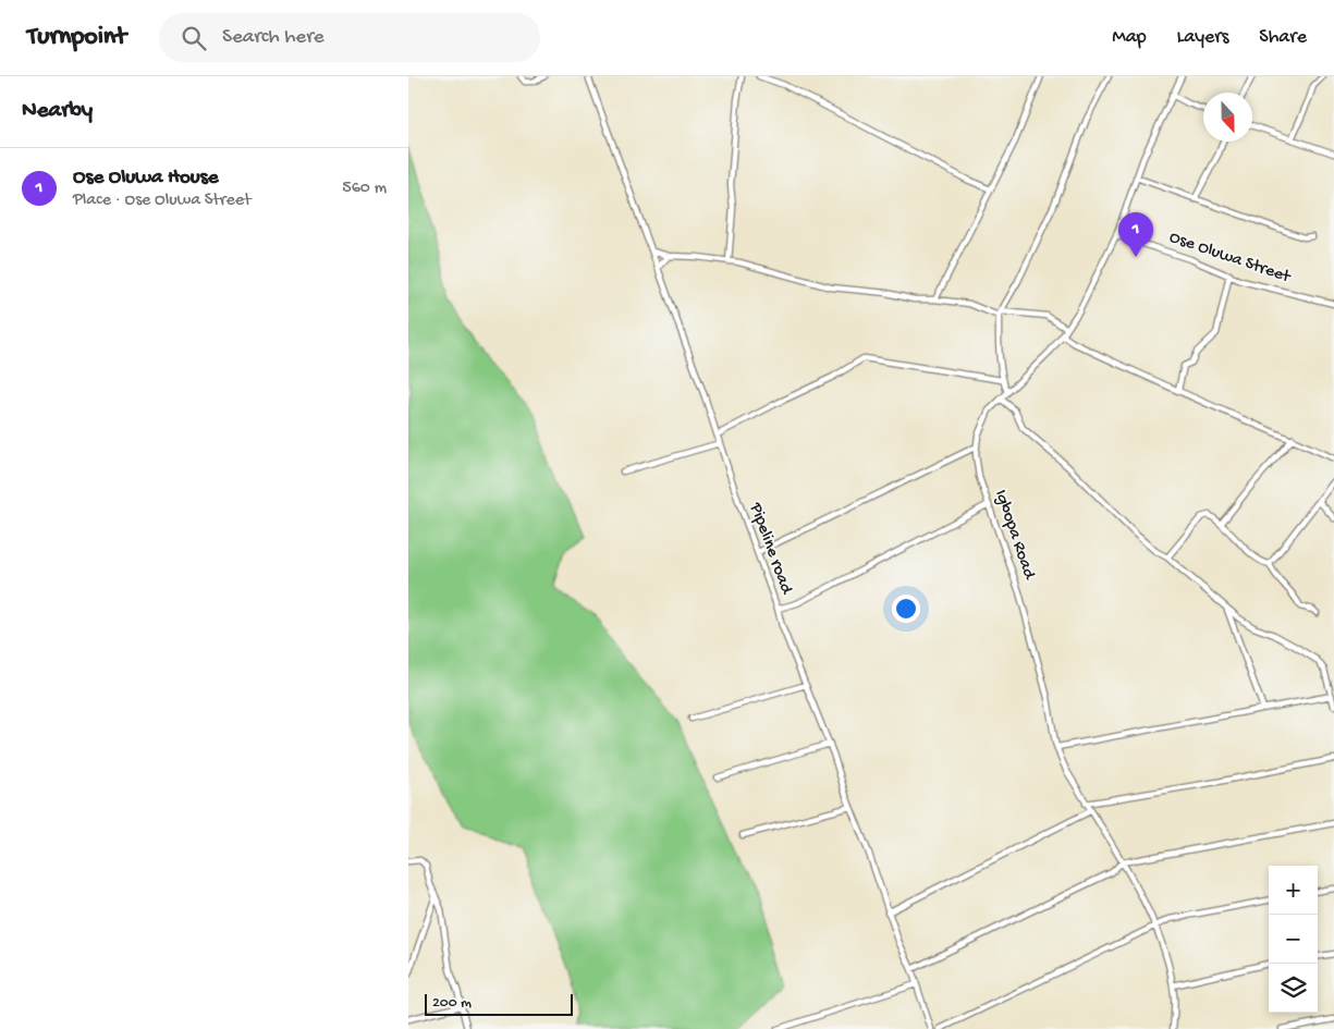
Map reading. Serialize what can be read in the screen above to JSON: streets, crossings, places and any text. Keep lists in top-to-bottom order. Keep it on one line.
{"streets":{"street":["Ose Oluwa Street","Igbopa Road","Pipeline road"]},"crossings":[["Ose Oluwa Street","Igbopa Road"]],"scale_bar":"200 m","north":"bottom","page":{"header":"Turnpoint","search":"Search here","nav":["Map","Layers","Share"],"heading":"Nearby","list":[{"mark":"1","name":"Ose Oluwa House","note":"Place · Ose Oluwa Street","value":"560 m"}],"pins":"1","map_buttons":["+","−"],"scale":"200 m"}}
